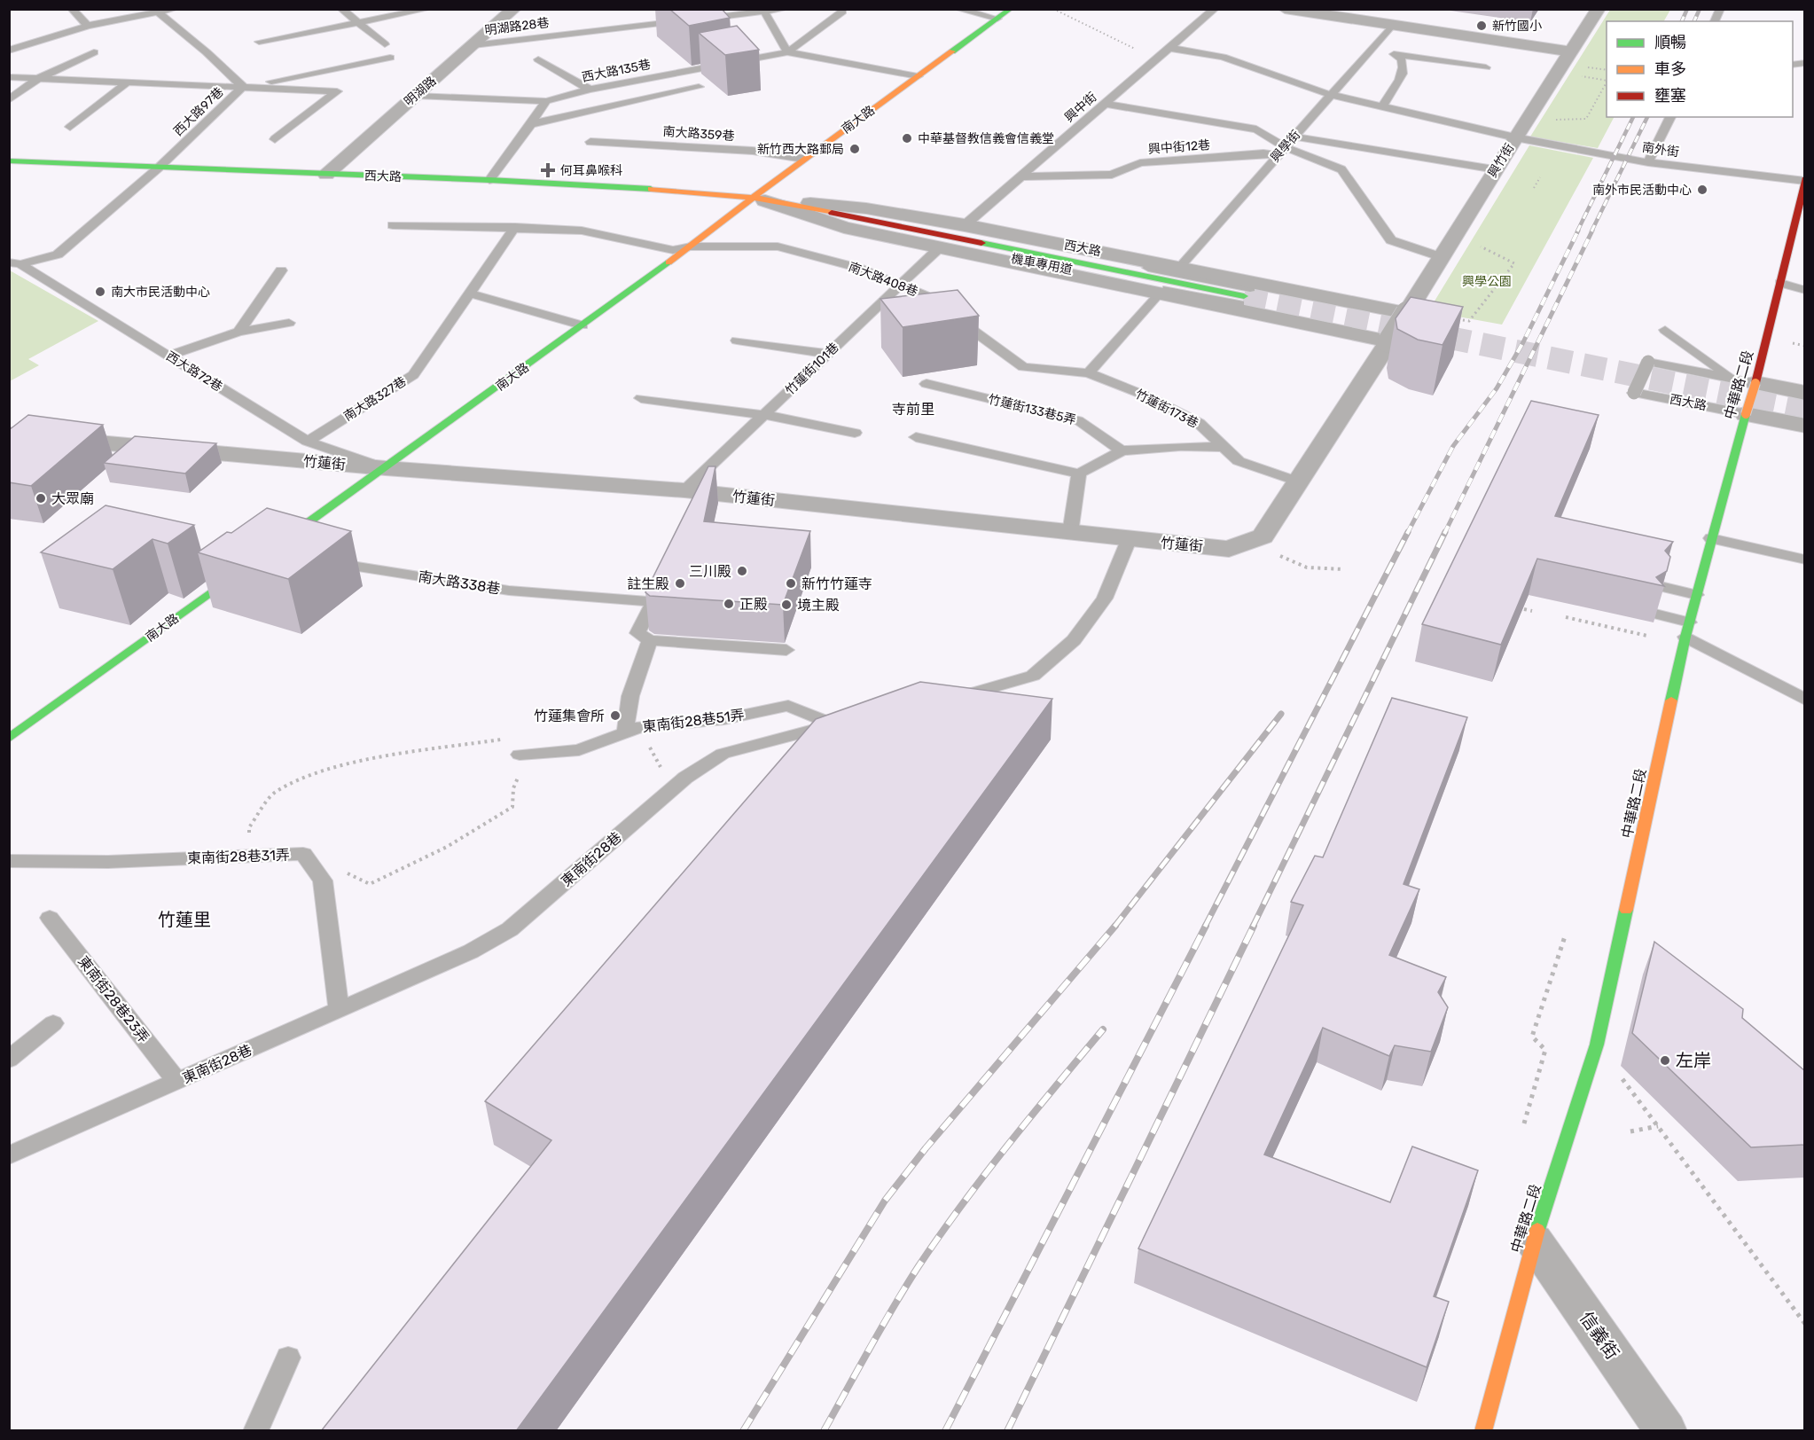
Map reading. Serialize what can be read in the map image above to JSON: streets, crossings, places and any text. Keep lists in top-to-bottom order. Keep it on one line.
{"streets":{"street":["明湖路","南大路","興竹街","西大路","中華路二段","竹蓮街","信義街"],"lane":["明湖路28巷","西大路135巷","興中街","西大路97巷","南大路359巷","興學街","興中街12巷","南外街","機車專用道","南大路408巷","竹蓮街101巷","西大路72巷","南大路327巷","竹蓮街173巷","竹蓮街133巷5弄","南大路338巷","東南街28巷51弄","東南街28巷31弄","東南街28巷","東南街28巷23弄"]},"crossings":[["明湖路28巷","明湖路"],["西大路135巷","明湖路"],["明湖路","西大路"],["興中街","興中街12巷"],["興中街","南外街"],["興中街","西大路"],["西大路97巷","西大路"],["西大路97巷","西大路72巷"],["南大路","南大路359巷"],["南大路","西大路"],["南大路","南大路408巷"],["南大路","西大路72巷"],["南大路","竹蓮街"],["興學街","興中街12巷"],["興學街","南外街"],["興學街","西大路"],["南外街","興竹街"],["南外街","中華路二段"],["興竹街","西大路"],["興竹街","竹蓮街"],["西大路","機車專用道"],["西大路","竹蓮街101巷"],["西大路","中華路二段"],["西大路","竹蓮街"],["南大路408巷","竹蓮街101巷"],["南大路408巷","竹蓮街173巷"],["竹蓮街101巷","竹蓮街"],["西大路72巷","南大路327巷"],["西大路72巷","竹蓮街"],["中華路二段","信義街"],["竹蓮街173巷","竹蓮街"],["東南街28巷51弄","東南街28巷"],["東南街28巷31弄","東南街28巷"],["東南街28巷","東南街28巷23弄"]],"districts":["寺前里","竹蓮里"],"parks":["興學公園"],"places":{"other":["新竹國小","中華基督教信義會信義堂","新竹西大路郵局","南外市民活動中心","南大市民活動中心","大眾廟","三川殿","註生殿","新竹竹蓮寺","正殿","境主殿","竹蓮集會所","左岸"],"health":["何耳鼻喉科"]},"legend":["順暢","車多","壅塞"]}
